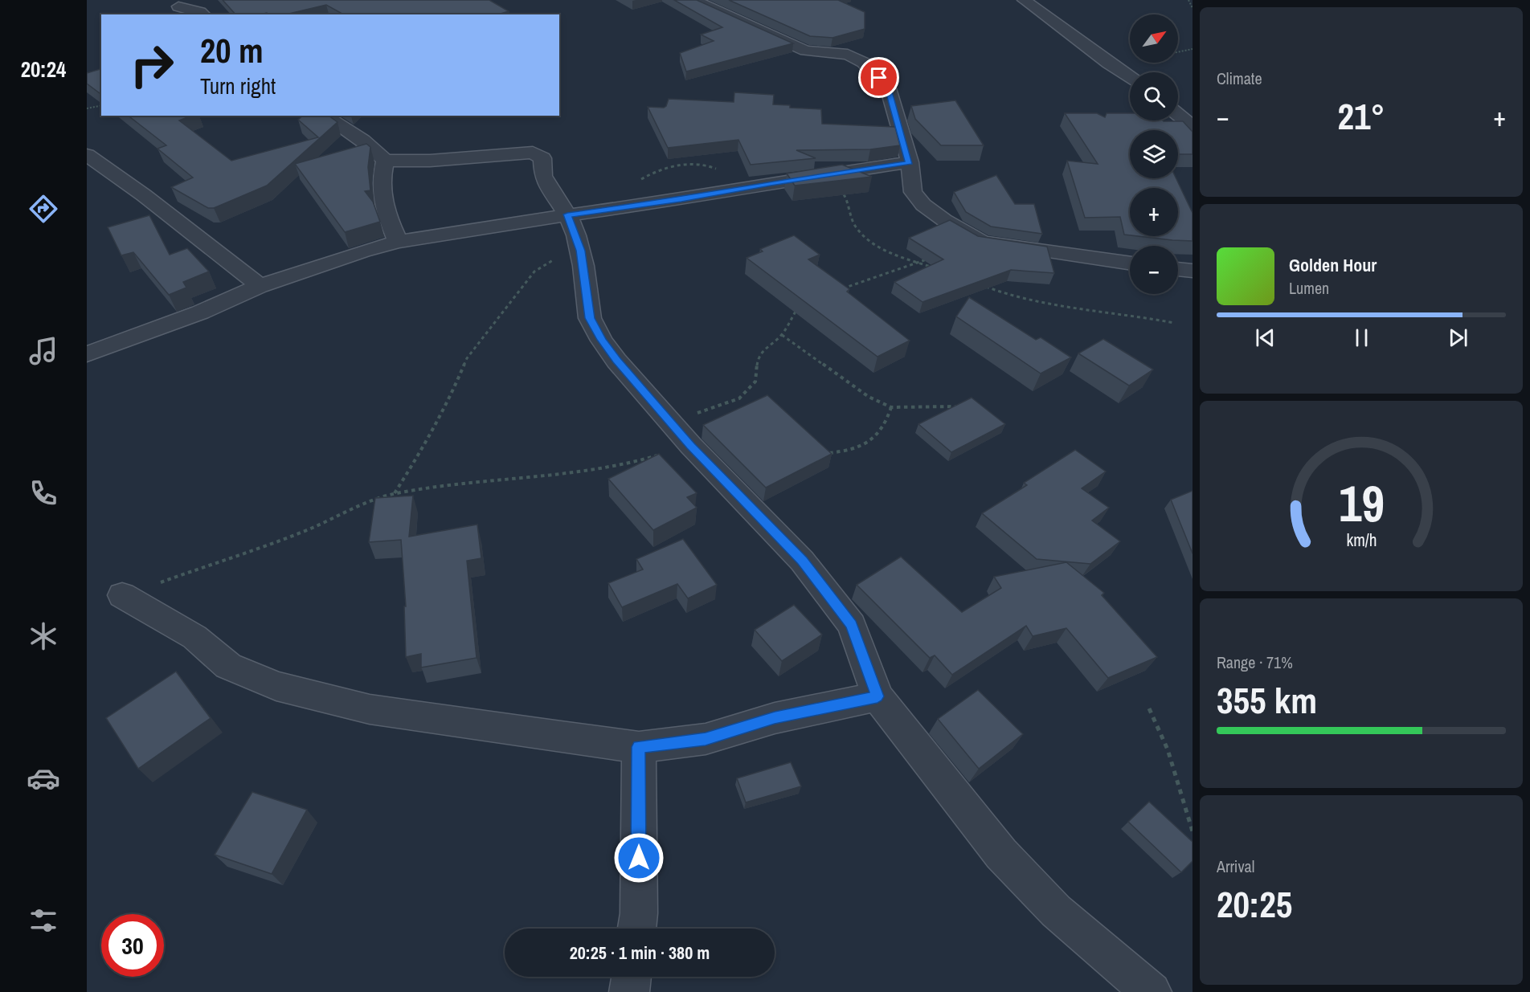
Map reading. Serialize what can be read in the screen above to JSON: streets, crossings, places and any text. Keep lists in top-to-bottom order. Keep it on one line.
{"north":"top right","page":{"tabs":"20:24","tile":["Climate",["Range · 71%","355 km"],["Arrival","20:25"]],"map_buttons":["+","−"],"turn":["20 m","Turn right"],"heat":["−","21°","+"],"song":["Golden Hour","Lumen"],"limit":"30","trip":"20:25 · 1 min · 380 m","gauge":["19","km/h"]}}
